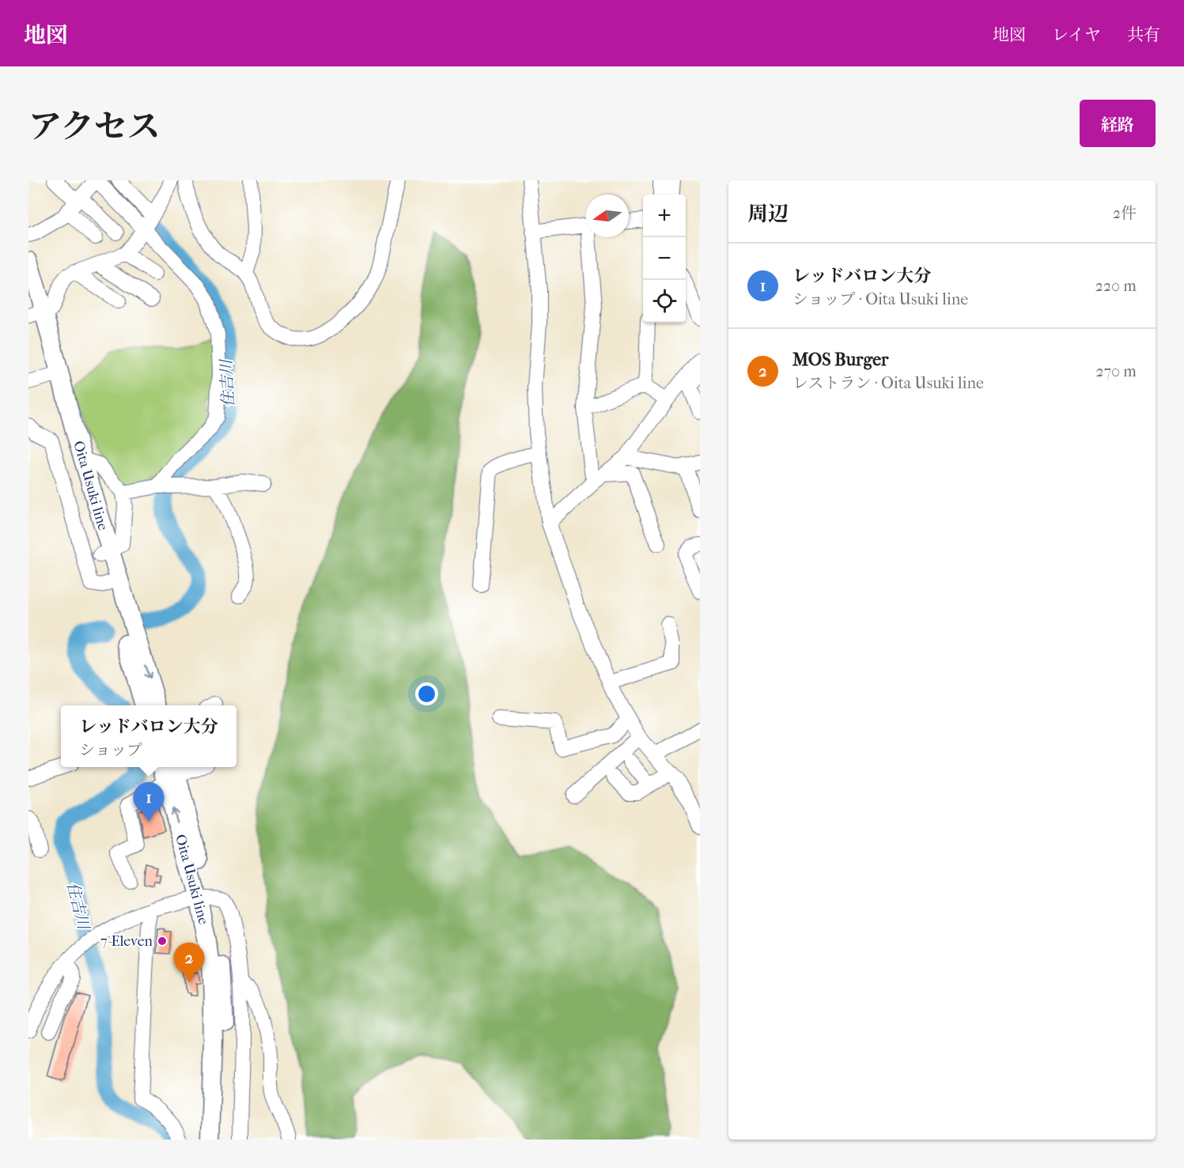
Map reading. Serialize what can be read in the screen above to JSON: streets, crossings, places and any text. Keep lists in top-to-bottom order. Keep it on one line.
{"streets":{"main road":["Oita Usuki line"]},"water":["住吉川"],"places":["7-Eleven"],"north":"left","page":{"header":"地図","nav":["地図","レイヤ","共有"],"title":"アクセス","buttons":"経路","heading":["周辺","2件"],"map_buttons":["+","−"],"list":[{"mark":"1","name":"レッドバロン大分","note":"ショップ · Oita Usuki line","value":"220 m"},{"mark":"2","name":"MOS Burger","note":"レストラン · Oita Usuki line","value":"270 m"}],"popup":["レッドバロン大分","ショップ"],"pins":["1","2"]}}
